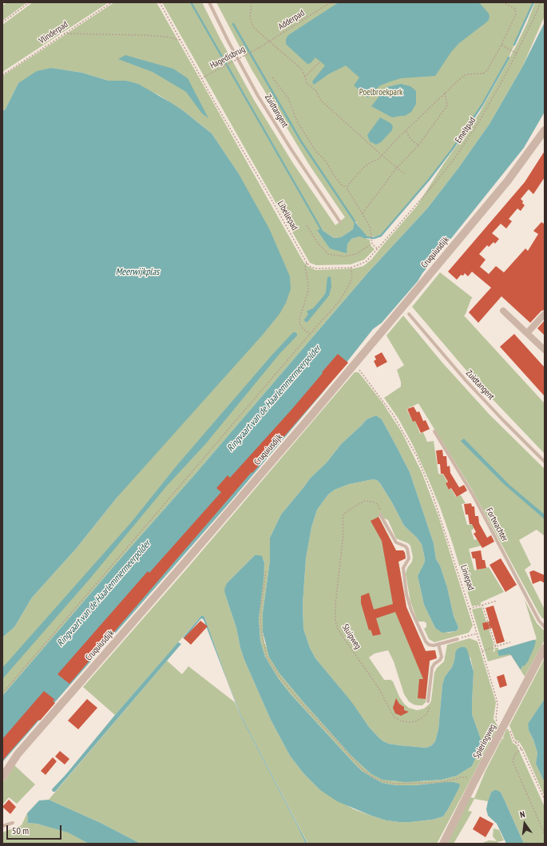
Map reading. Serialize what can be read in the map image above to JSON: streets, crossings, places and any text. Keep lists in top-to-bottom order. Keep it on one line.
{"streets":{"street":["Cruquiusdijk","Spieringweg"],"lane":["Zuidtangent","Fortwachter"],"path":["Adderpad","Vlinderpad","Hagedisbrug","Emeltpad","Libellepad","Liniepad","Sluipweg"]},"crossings":[["Adderpad","Hagedisbrug"],["Hagedisbrug","Libellepad"],["Cruquiusdijk","Liniepad"],["Liniepad","Spieringweg"]],"water":["Meerwijkplas","Ringvaart van de Haarlemmermeerpolder"],"parks":["Poelbroekpark"],"scale_bar":"50 m","north":"top"}
